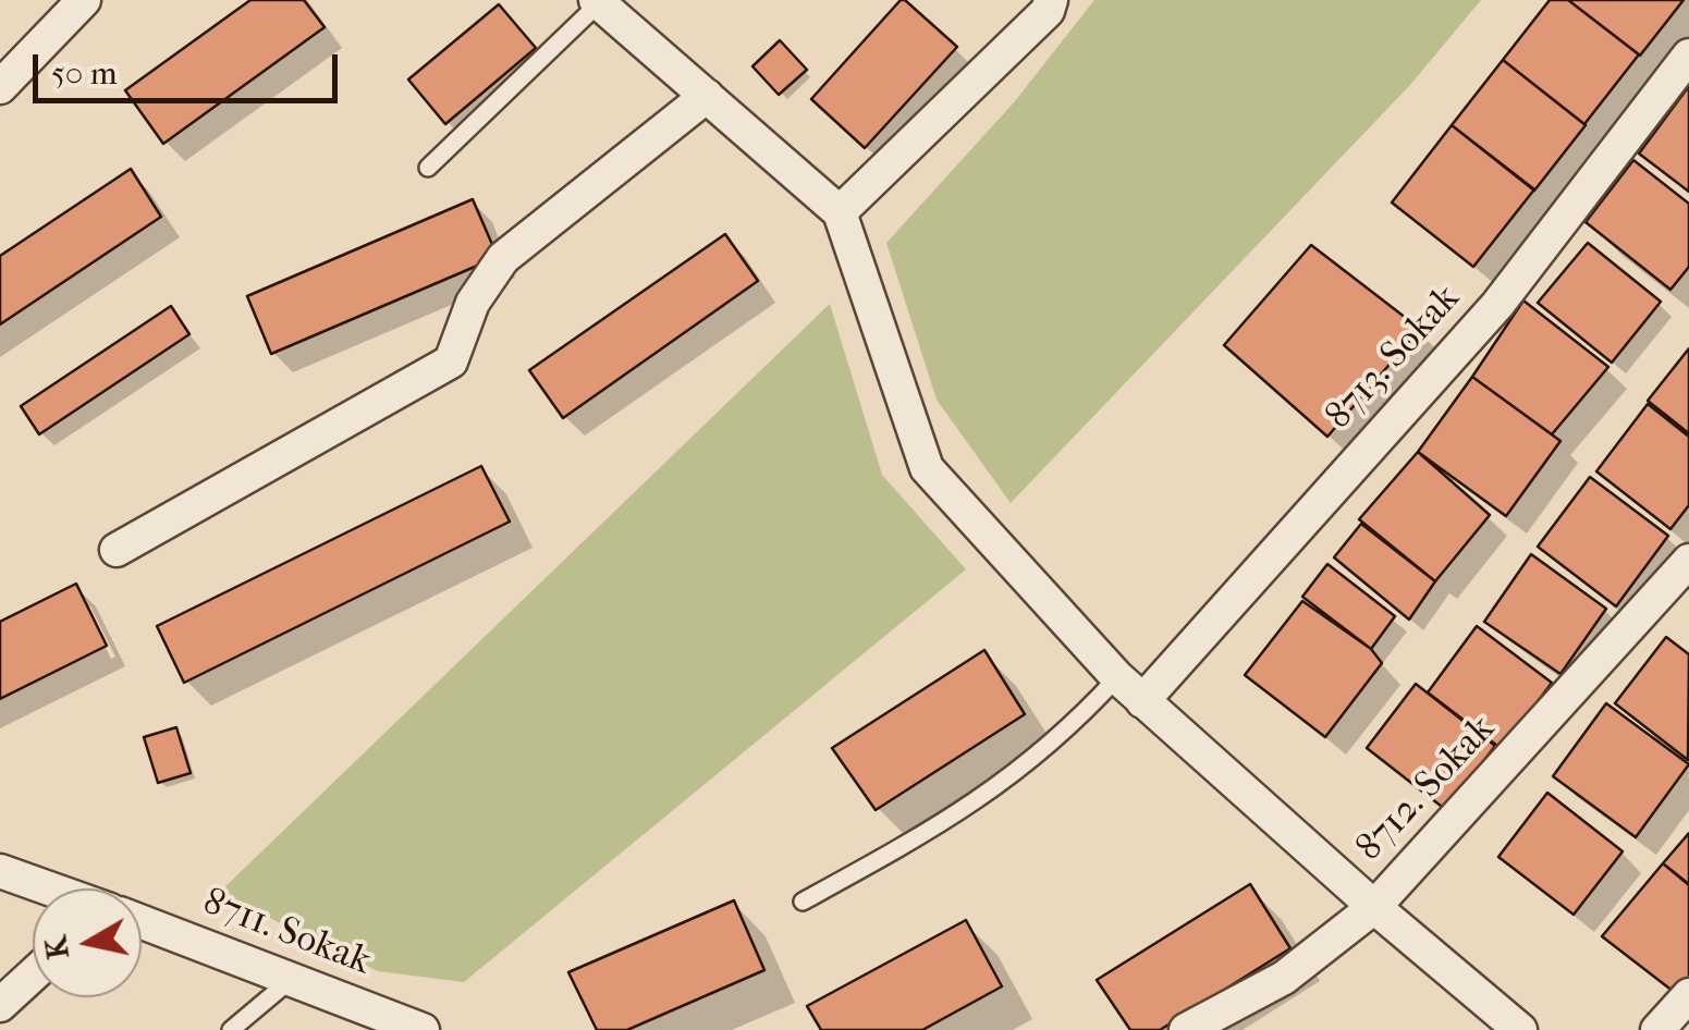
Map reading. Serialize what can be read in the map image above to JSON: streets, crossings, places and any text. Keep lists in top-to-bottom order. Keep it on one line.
{"streets":{"street":["8713. Sokak","8712. Sokak","8711. Sokak"]},"scale_bar":"50 m","north":"left"}
